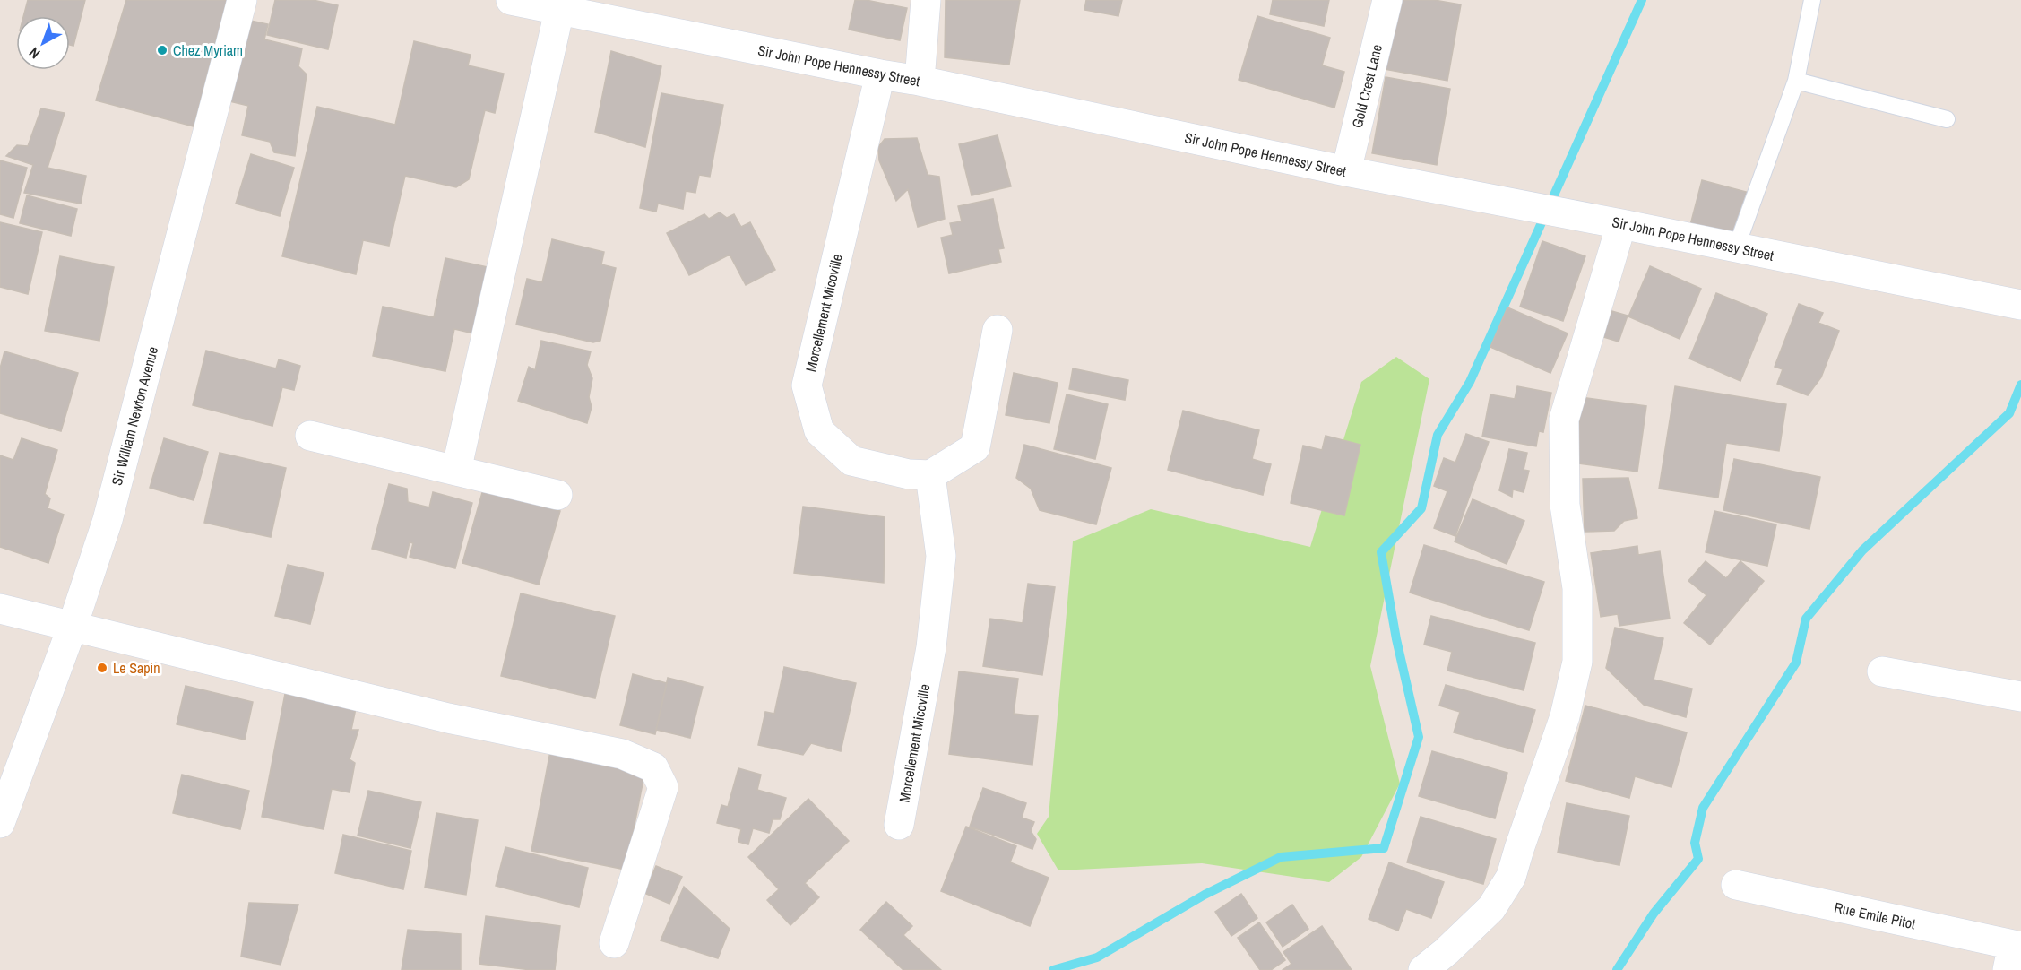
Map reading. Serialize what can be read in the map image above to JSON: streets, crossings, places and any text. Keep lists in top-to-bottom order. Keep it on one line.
{"streets":{"street":["Sir John Pope Hennessy Street","Gold Crest Lane","Morcellement Micoville","Sir William Newton Avenue","Rue Emile Pitot"]},"crossings":[["Sir John Pope Hennessy Street","Gold Crest Lane"],["Sir John Pope Hennessy Street","Morcellement Micoville"]],"places":["Chez Myriam","Le Sapin"],"north":"bottom left"}
